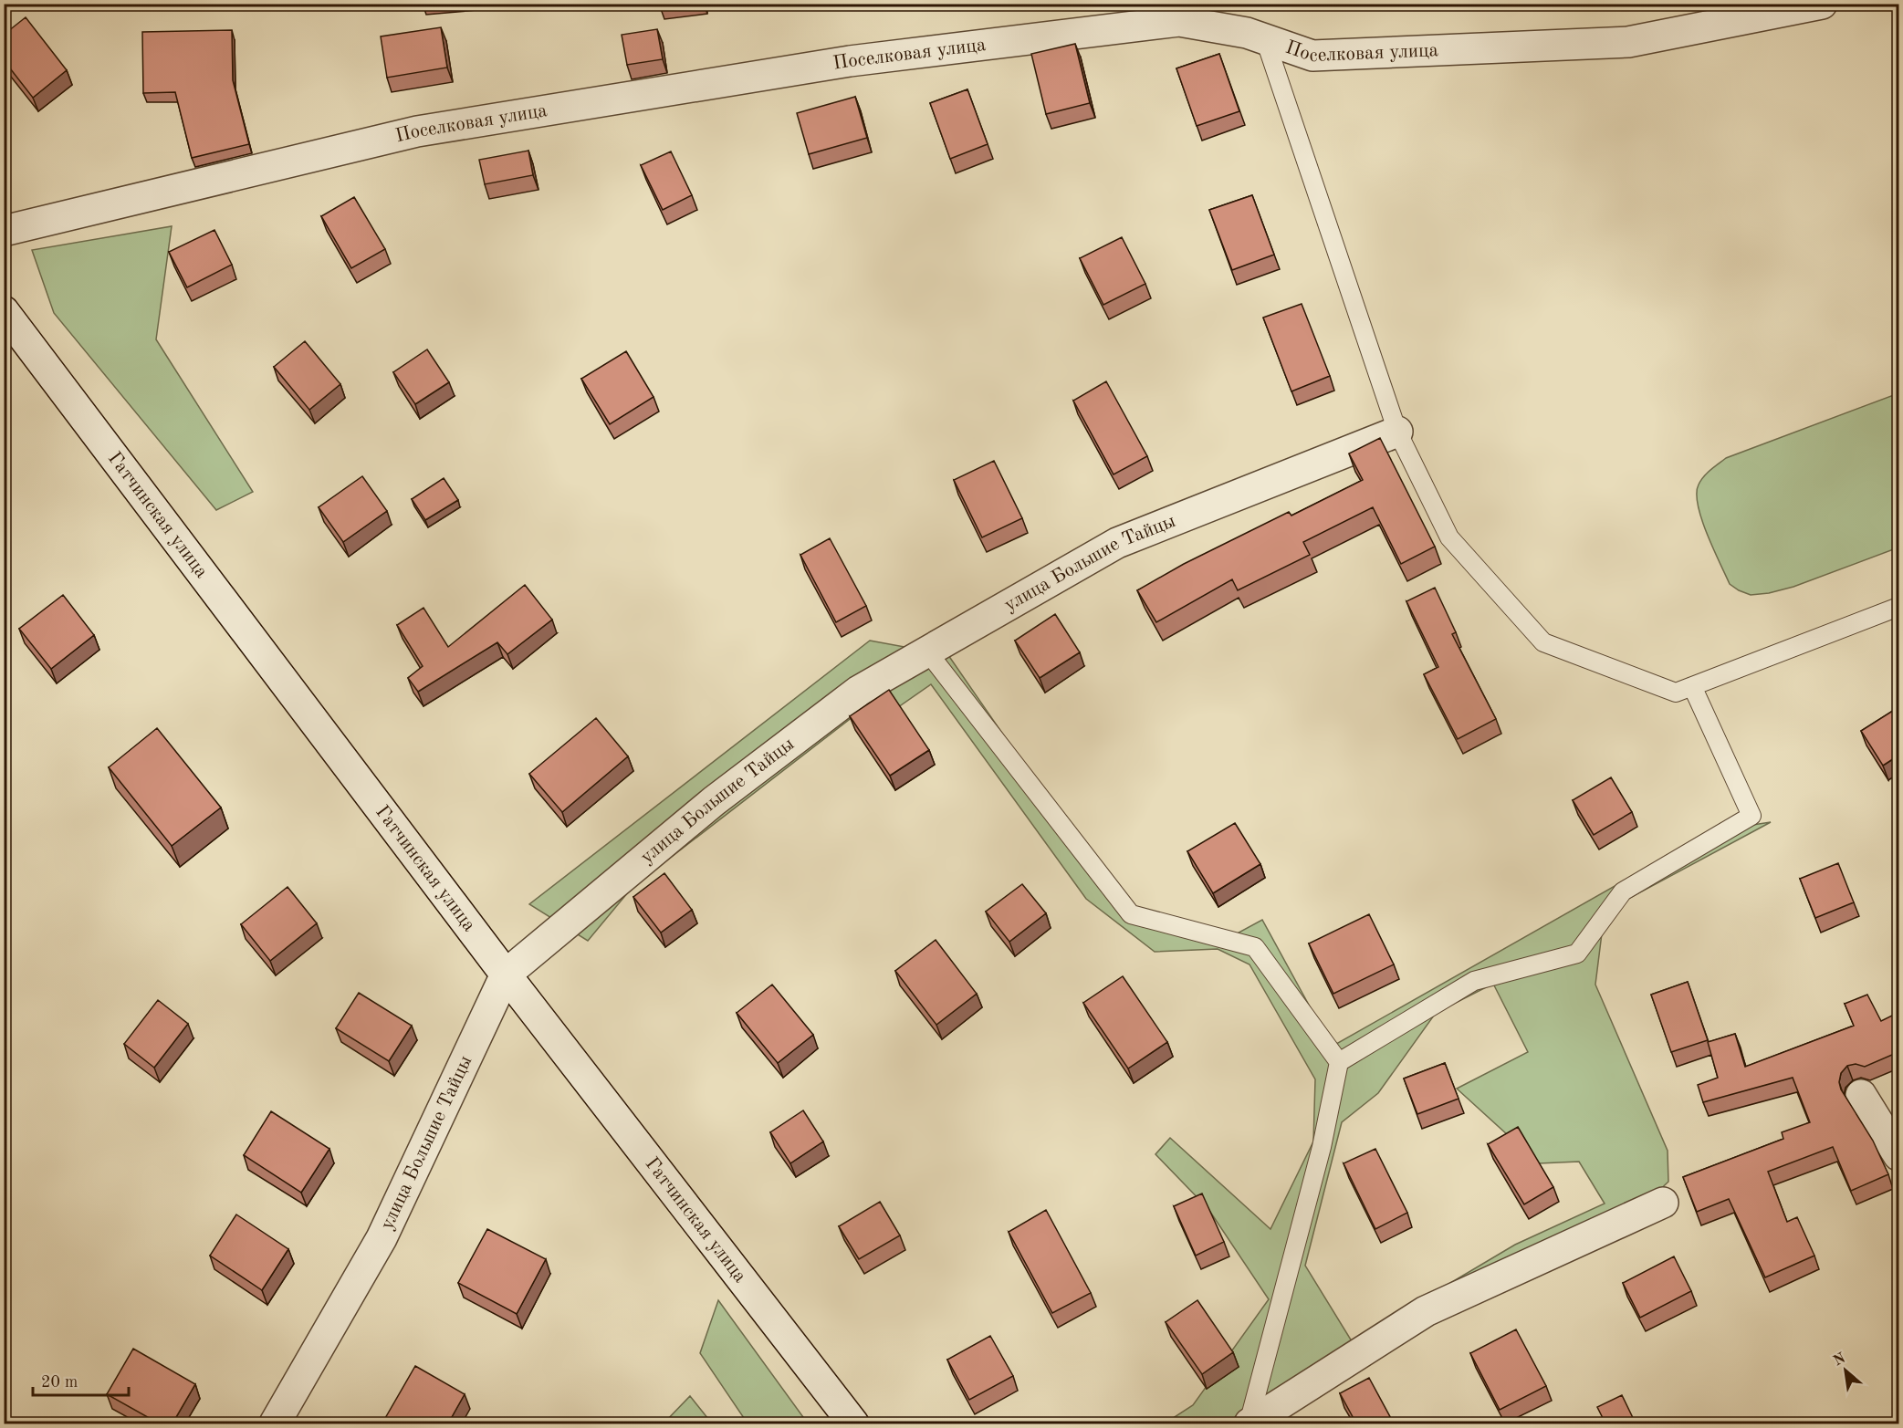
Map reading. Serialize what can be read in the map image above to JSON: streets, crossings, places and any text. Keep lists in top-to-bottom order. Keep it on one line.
{"streets":{"street":["Поселковая улица","Гатчинская улица","улица Большие Тайцы"]},"crossings":[["Гатчинская улица","улица Большие Тайцы"]],"scale_bar":"20 m","north":"top left"}
